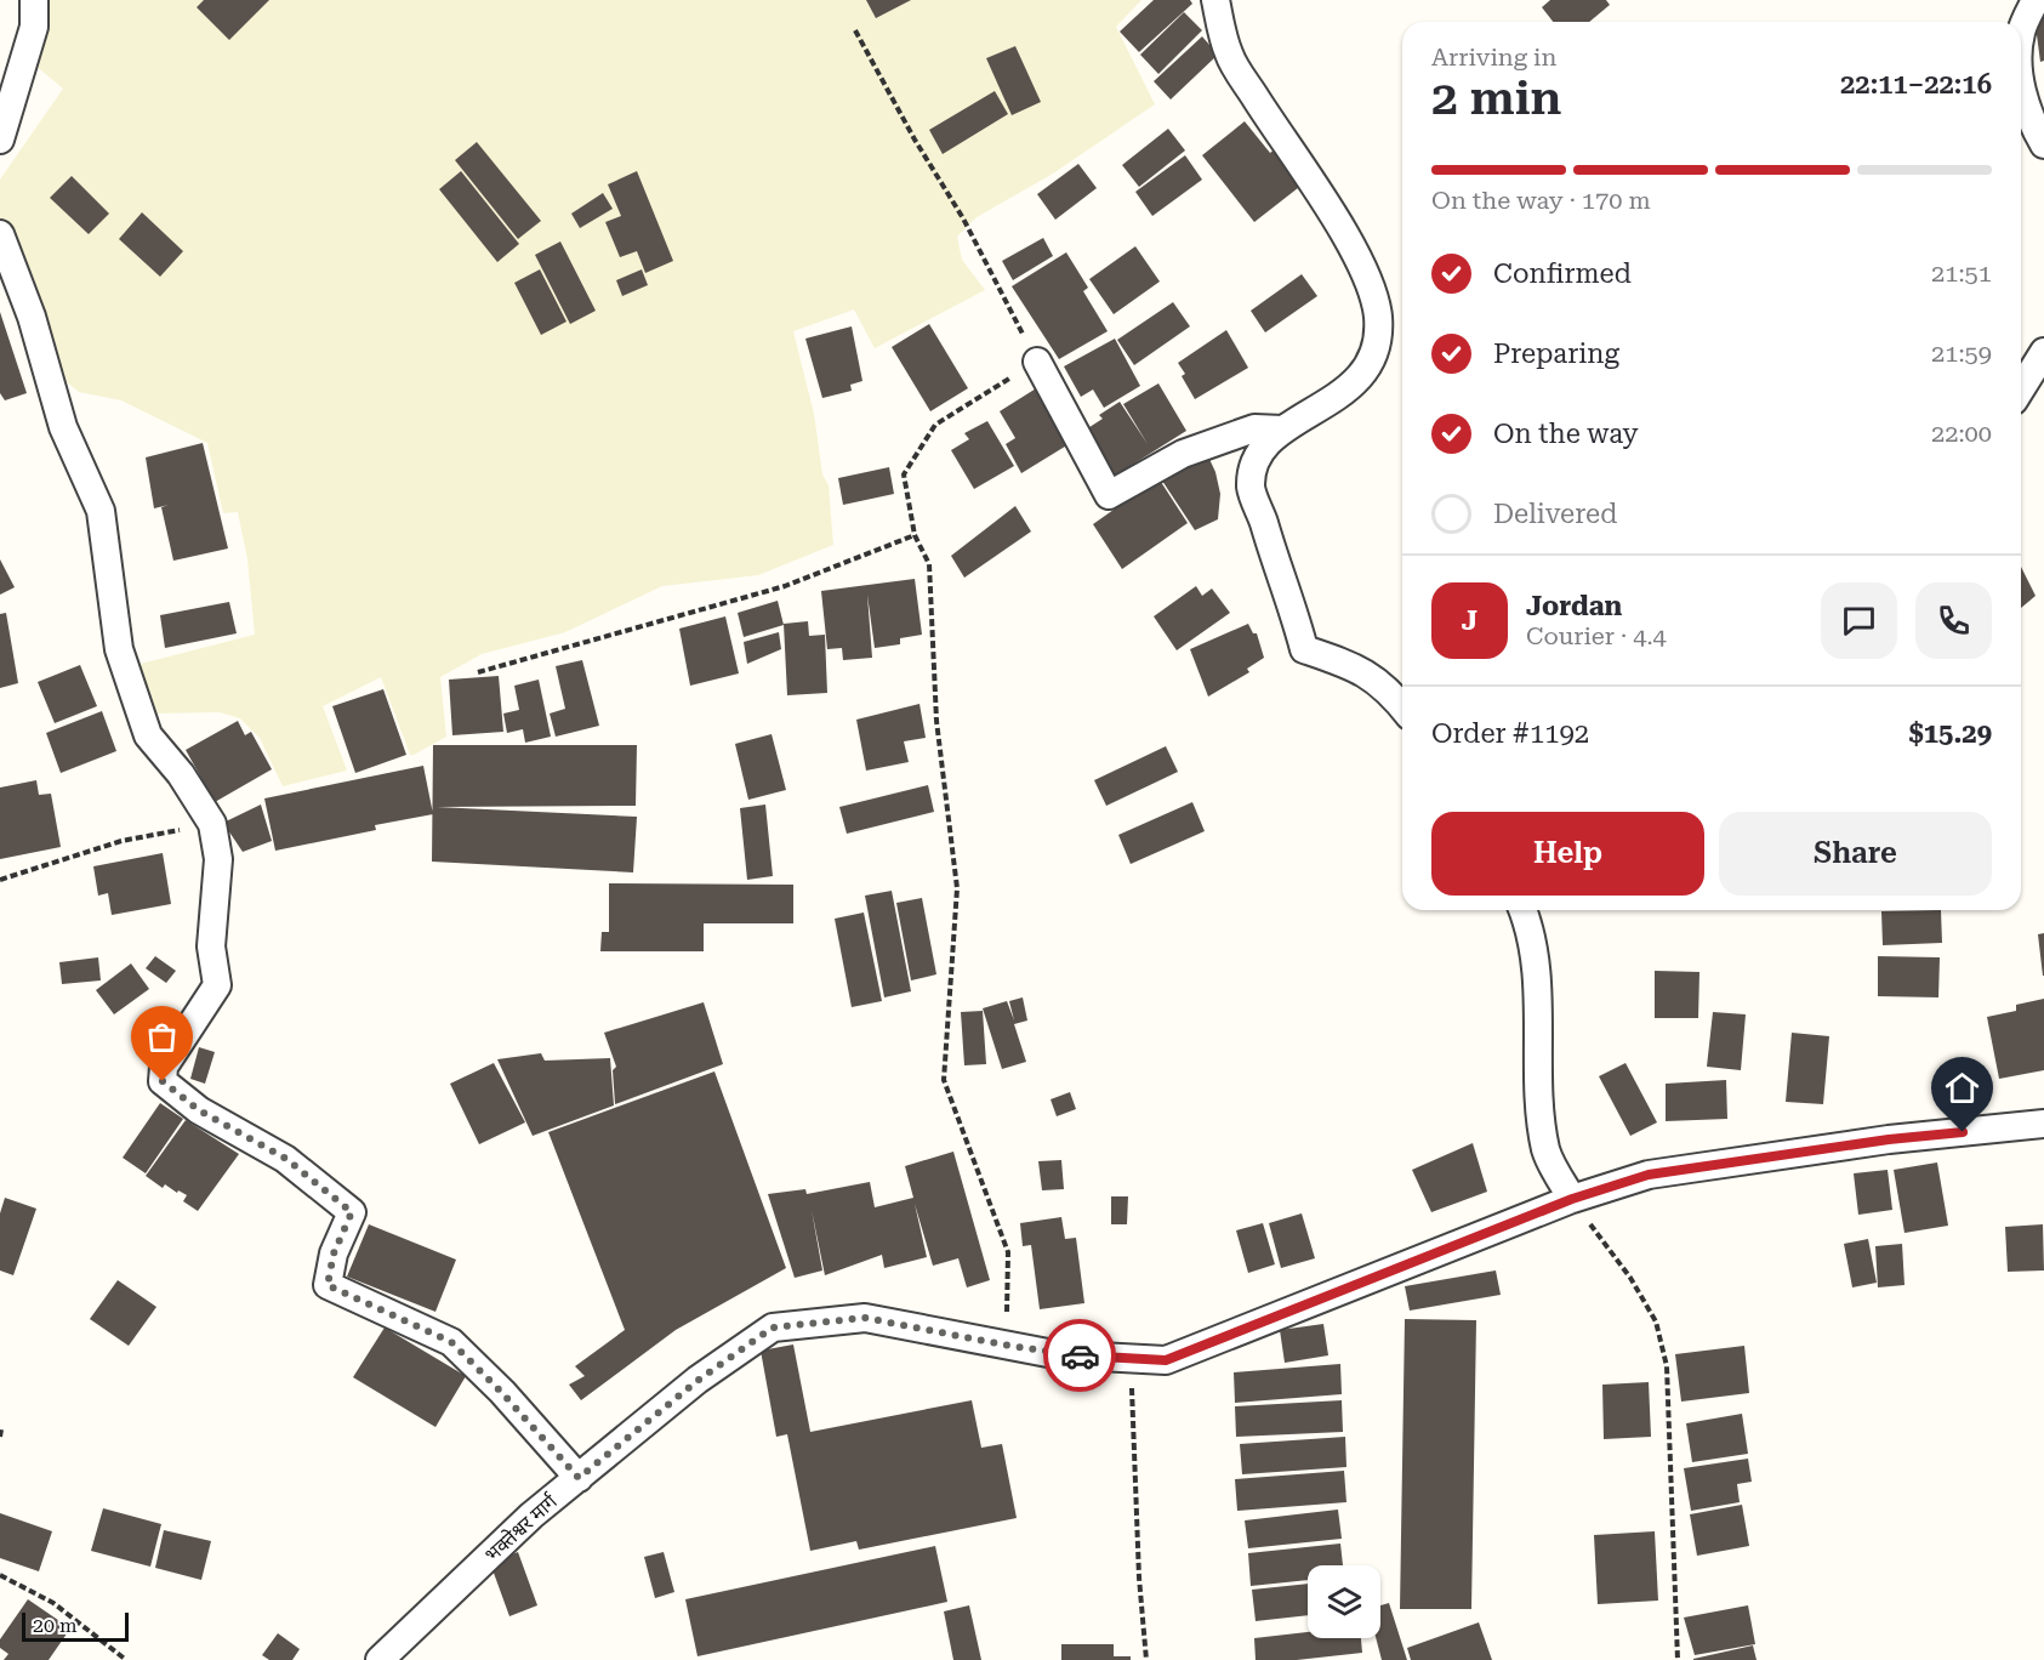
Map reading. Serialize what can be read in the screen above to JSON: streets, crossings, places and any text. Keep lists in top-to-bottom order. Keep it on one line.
{"streets":{"street":["भक्तेश्वर मार्ग"]},"scale_bar":"20 m","page":{"heading":["2 min","Arriving in","22:11–22:16"],"panel":["Jordan","Courier · 4.4","Order #1192","$15.29"],"bar":"On the way · 170 m","list":[["Confirmed","21:51"],["Preparing","21:59"],["On the way","22:00"],"Delivered"],"round":"J","buttons":["Help","Share"],"scale":"20 m"}}
